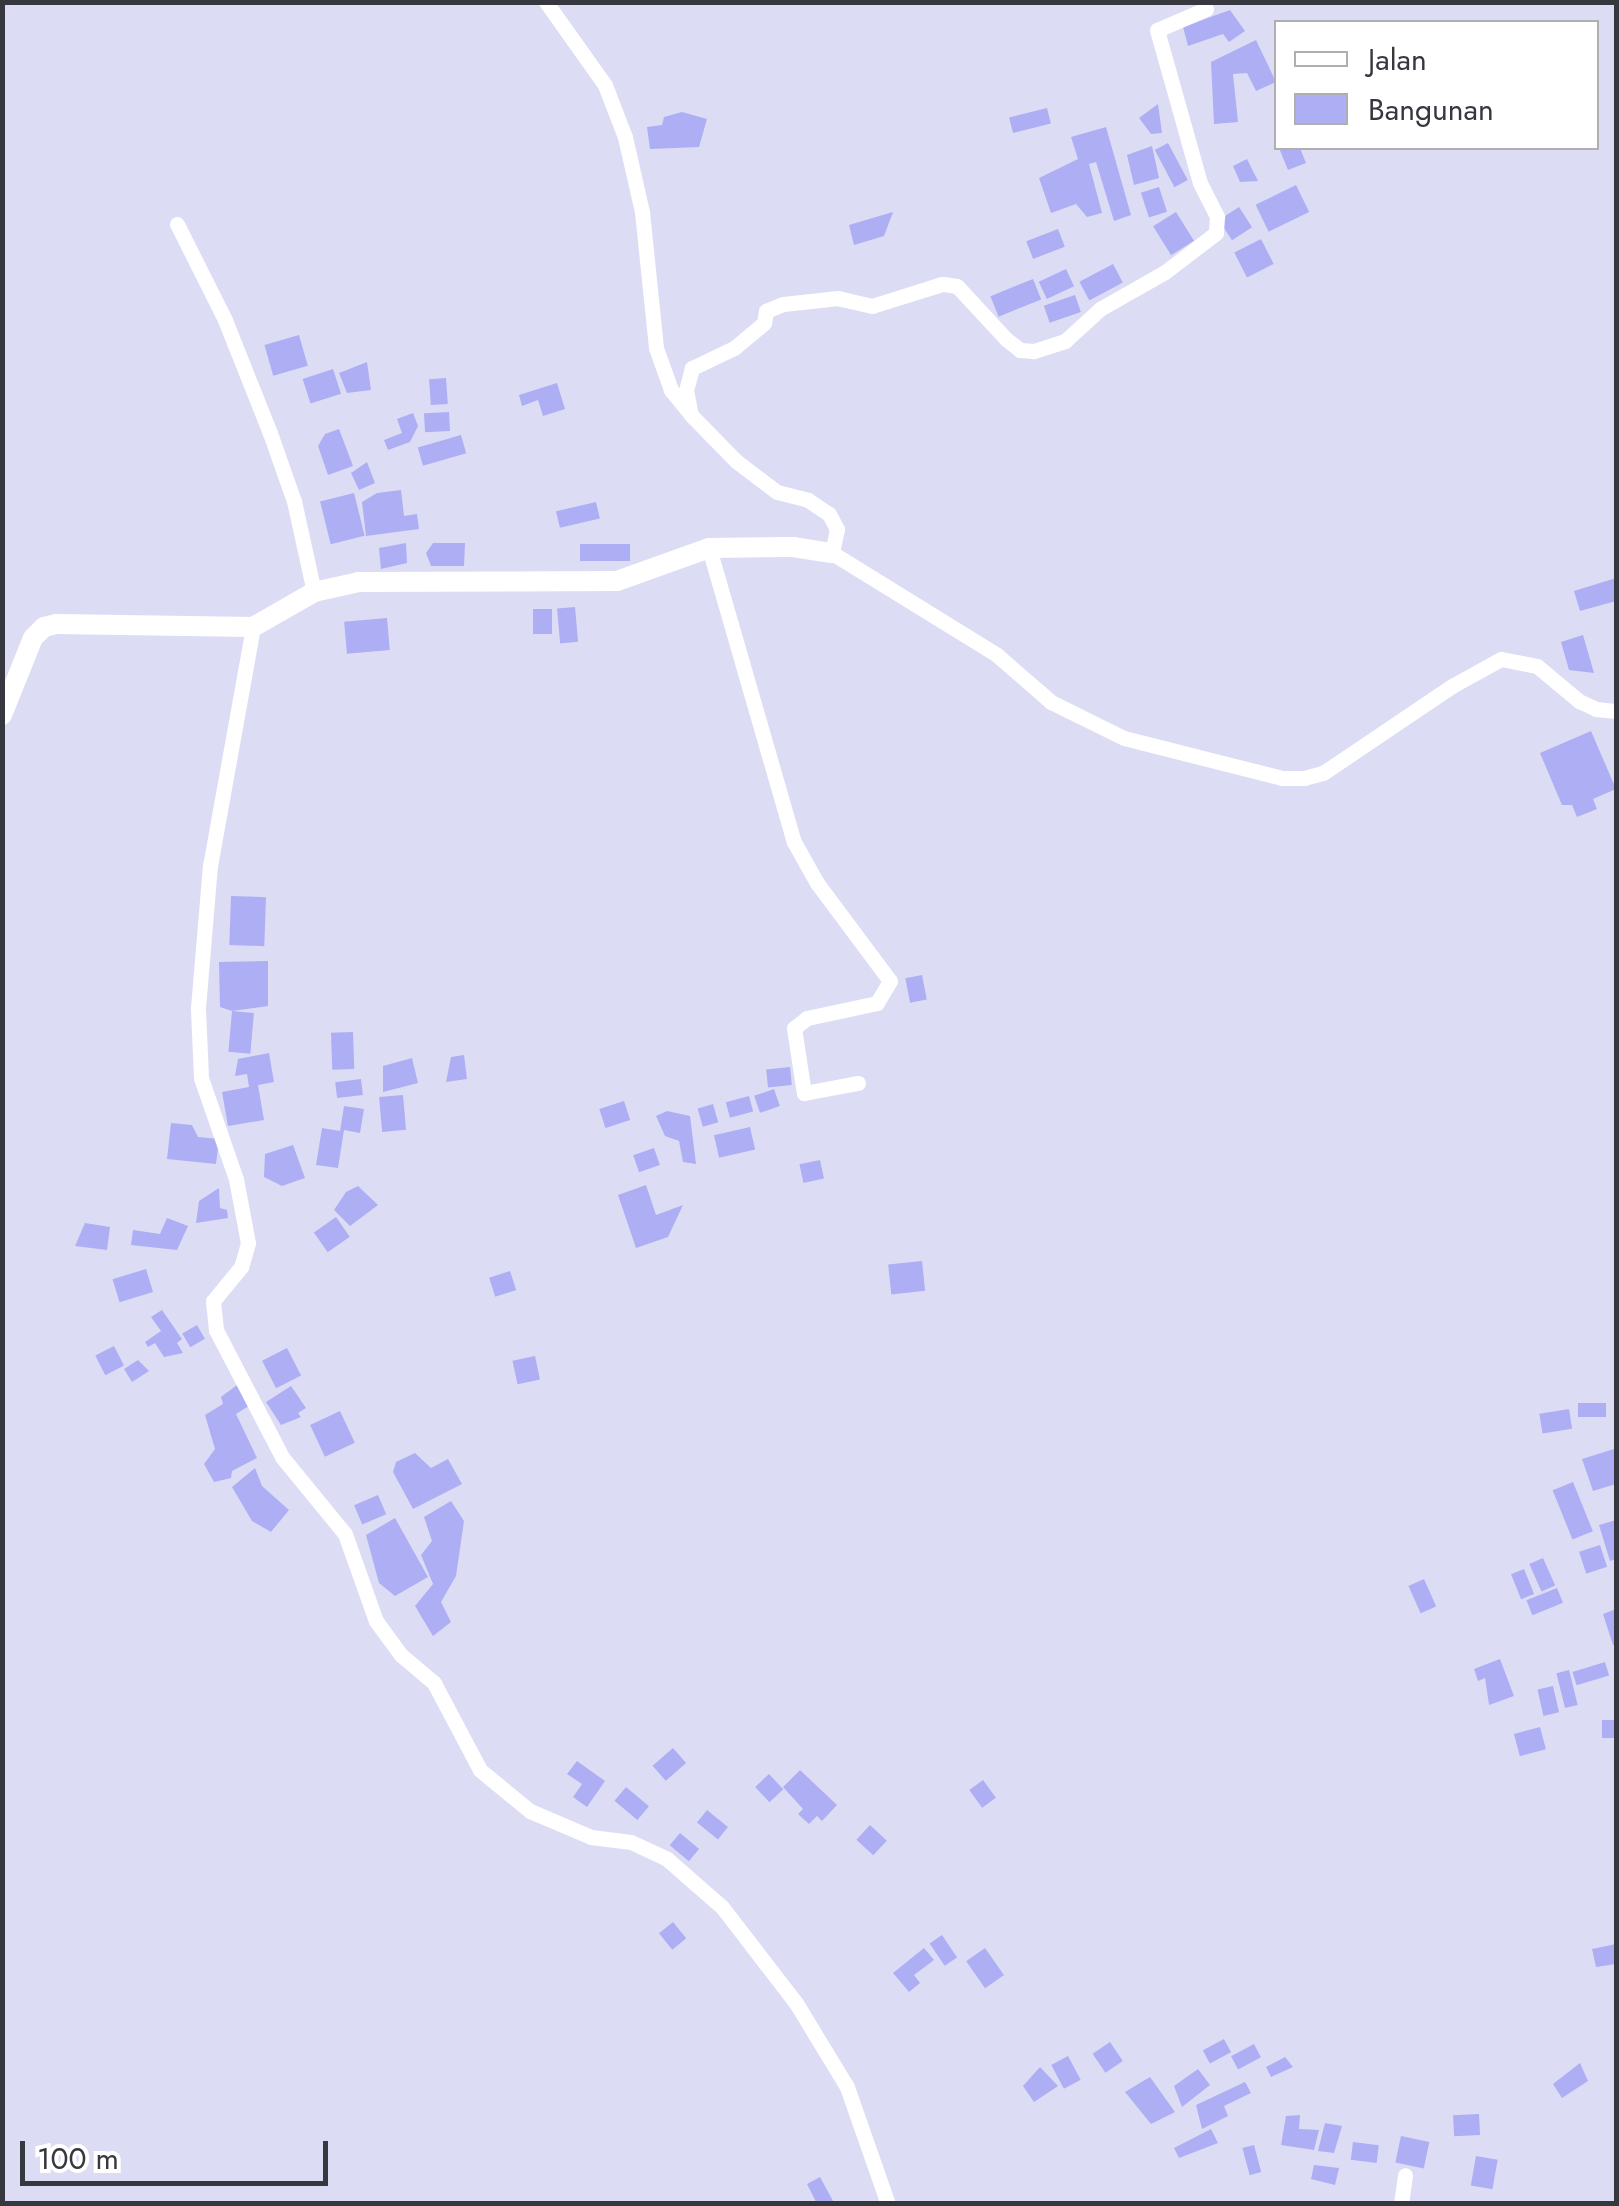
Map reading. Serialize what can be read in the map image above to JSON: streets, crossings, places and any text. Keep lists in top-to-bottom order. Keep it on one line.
{"legend":["Jalan","Bangunan"],"scale_bar":"100 m"}
